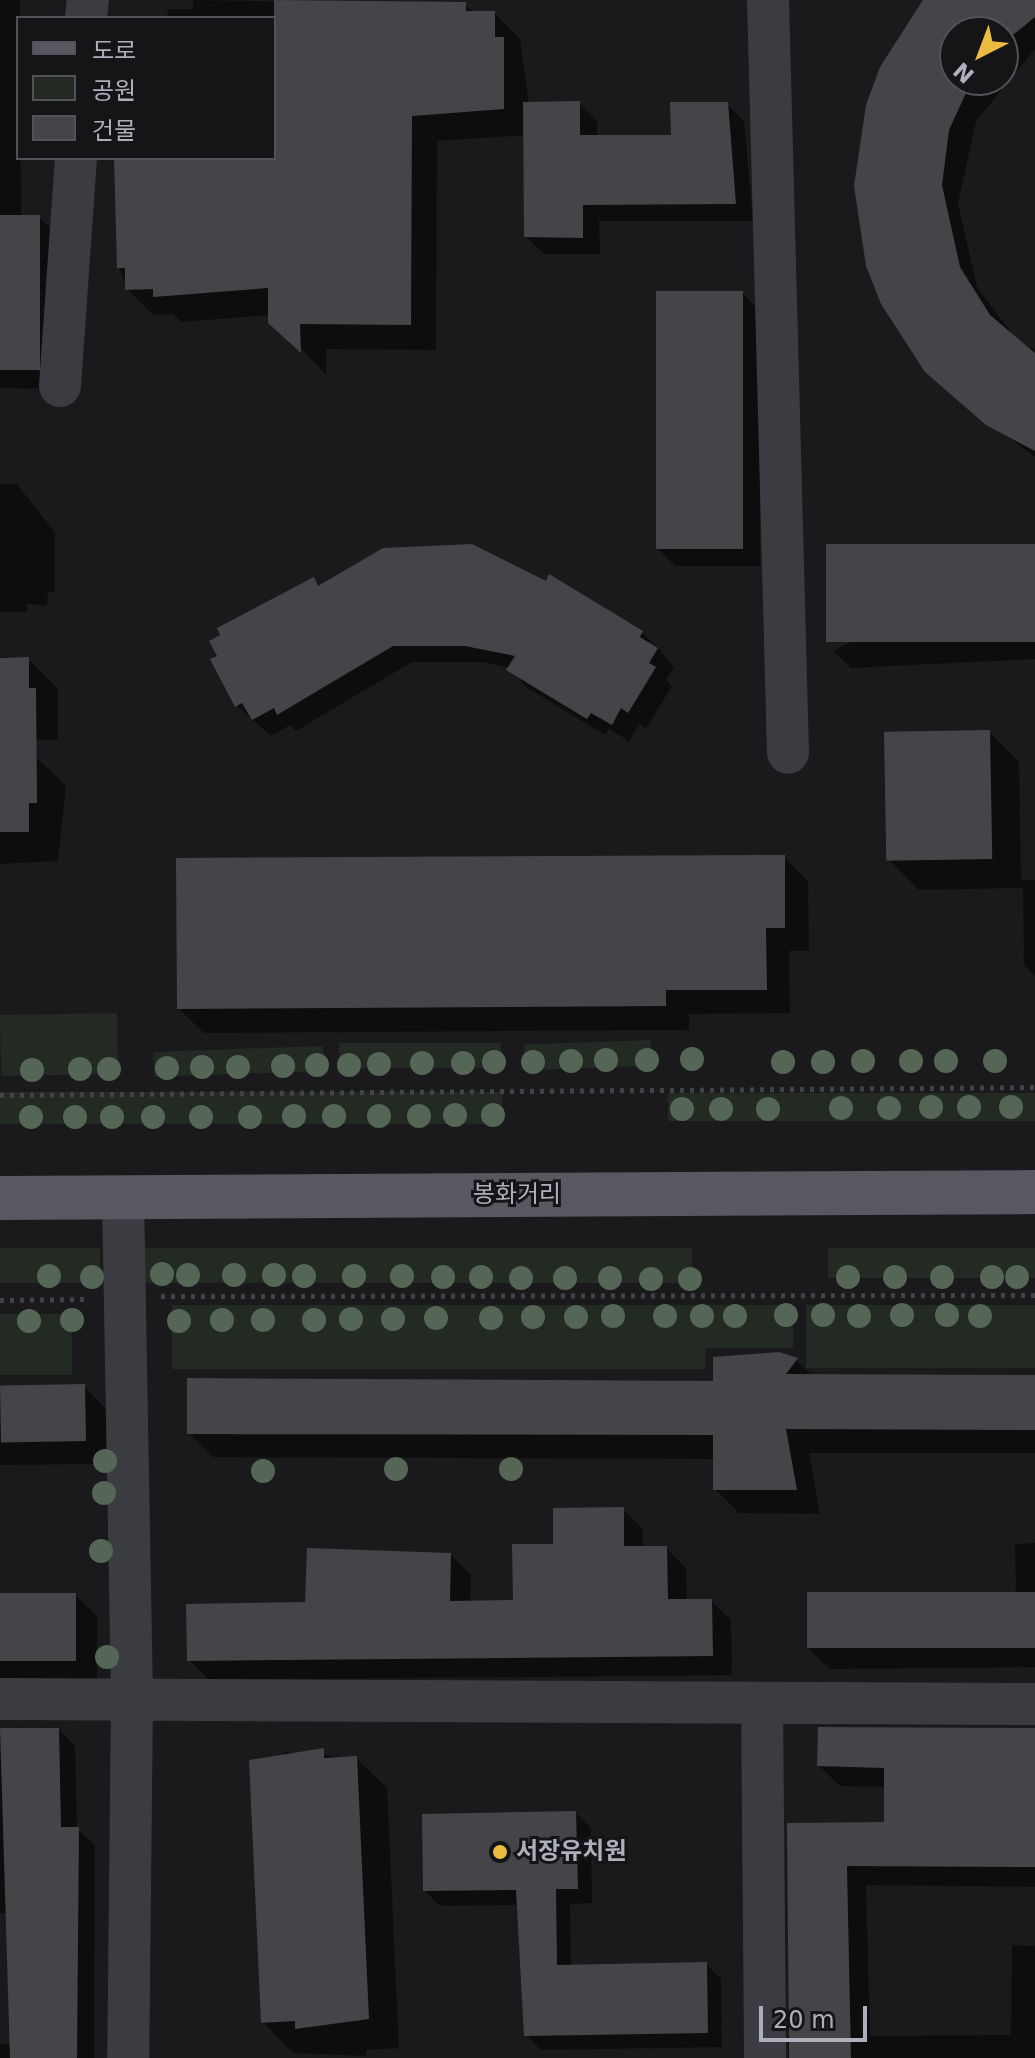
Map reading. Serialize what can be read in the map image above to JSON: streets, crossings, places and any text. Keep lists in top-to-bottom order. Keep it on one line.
{"streets":{"main road":["봉화거리"]},"places":["서장유치원"],"legend":["도로","공원","건물"],"scale_bar":"20 m","north":"bottom left"}
